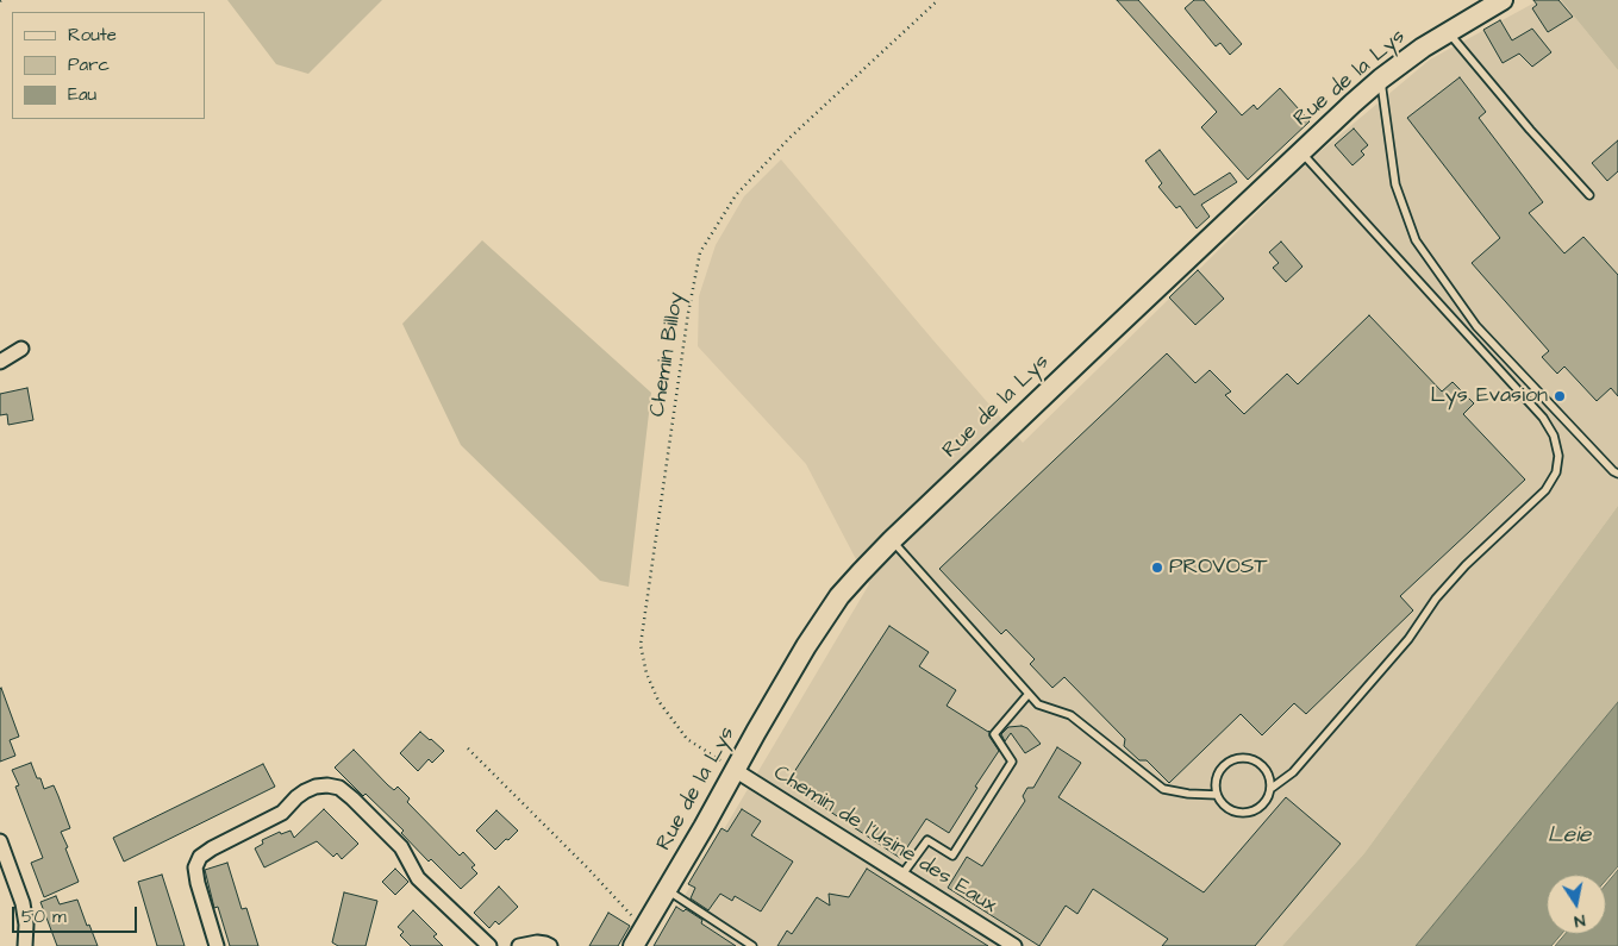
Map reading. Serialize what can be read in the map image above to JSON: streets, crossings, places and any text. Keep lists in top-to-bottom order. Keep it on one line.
{"streets":{"main road":["Rue de la Lys"],"street":["Chemin de l'Usine des Eaux"],"path":["Chemin Billoy"]},"crossings":[["Rue de la Lys","Chemin Billoy"],["Rue de la Lys","Chemin de l'Usine des Eaux"],["Chemin Billoy","Chemin de l'Usine des Eaux"]],"water":["Leie"],"places":["Lys Evasion","PROVOST"],"legend":["Route","Parc","Eau"],"scale_bar":"50 m","north":"bottom"}
